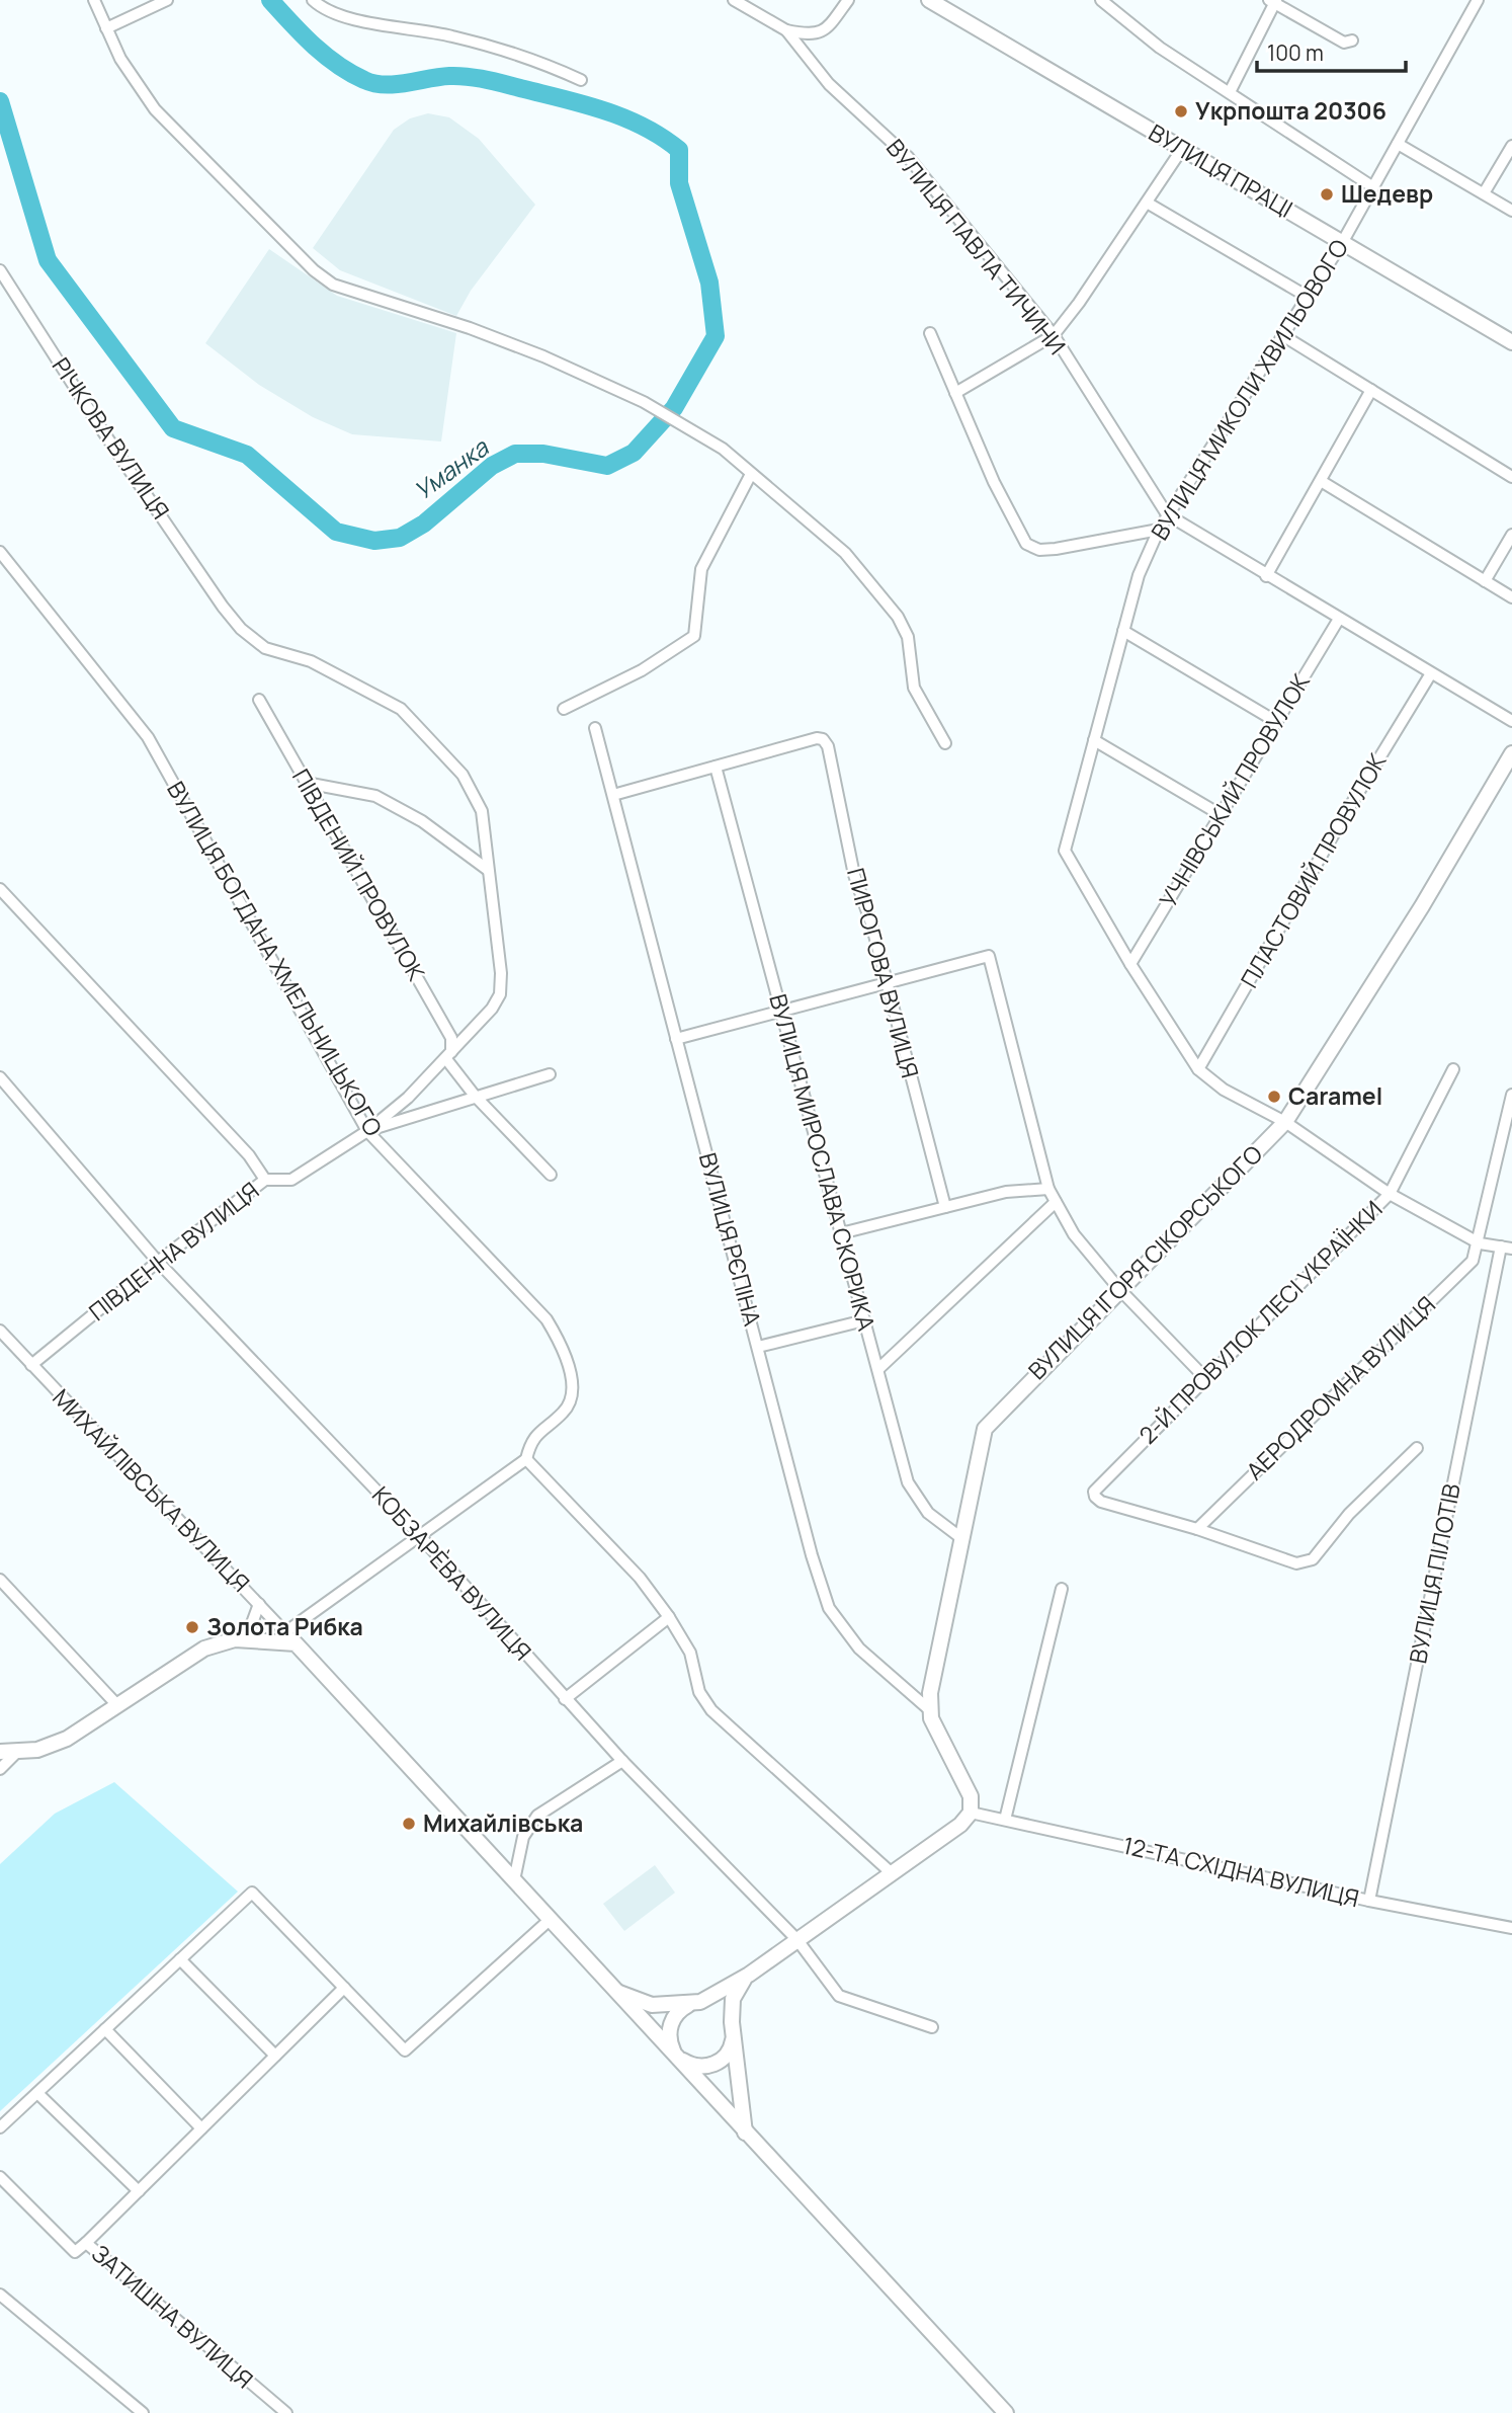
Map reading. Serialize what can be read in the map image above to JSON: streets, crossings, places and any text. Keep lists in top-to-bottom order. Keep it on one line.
{"streets":{"main road":["ВУЛИЦЯ ПРАЦІ","ВУЛИЦЯ ІГОРЯ СІКОРСЬКОГО","МИХАЙЛІВСЬКА ВУЛИЦЯ"],"street":["ВУЛИЦЯ ПАВЛА ТИЧИНИ","ВУЛИЦЯ МИКОЛИ ХВИЛЬОВОГО","РІЧКОВА ВУЛИЦЯ","УЧНІВСЬКИЙ ПРОВУЛОК","ПЛАСТОВИЙ ПРОВУЛОК","ПІВДЕНИЙ ПРОВУЛОК","ВУЛИЦЯ БОГДАНА ХМЕЛЬНИЦЬКОГО","ПИРОГОВА ВУЛИЦЯ","ВУЛИЦЯ МИРОСЛАВА СКОРИКА","ВУЛИЦЯ РЄПІНА","ПІВДЕННА ВУЛИЦЯ","2-Й ПРОВУЛОК ЛЕСІ УКРАЇНКИ","АЕРОДРОМНА ВУЛИЦЯ","КОБЗАРÈВА ВУЛИЦЯ","ВУЛИЦЯ ПІЛОТІВ","12-ТА СХІДНА ВУЛИЦЯ","ЗАТИШНА ВУЛИЦЯ"]},"crossings":[["ВУЛИЦЯ ПРАЦІ","ВУЛИЦЯ МИКОЛИ ХВИЛЬОВОГО"],["ВУЛИЦЯ ПАВЛА ТИЧИНИ","ВУЛИЦЯ МИКОЛИ ХВИЛЬОВОГО"],["ВУЛИЦЯ ПАВЛА ТИЧИНИ","УЧНІВСЬКИЙ ПРОВУЛОК"],["ВУЛИЦЯ ПАВЛА ТИЧИНИ","ПЛАСТОВИЙ ПРОВУЛОК"],["ВУЛИЦЯ МИКОЛИ ХВИЛЬОВОГО","УЧНІВСЬКИЙ ПРОВУЛОК"],["РІЧКОВА ВУЛИЦЯ","ПІВДЕННА ВУЛИЦЯ"],["ПІВДЕНИЙ ПРОВУЛОК","ПІВДЕННА ВУЛИЦЯ"],["ВУЛИЦЯ БОГДАНА ХМЕЛЬНИЦЬКОГО","ПІВДЕННА ВУЛИЦЯ"],["ПИРОГОВА ВУЛИЦЯ","ВУЛИЦЯ МИРОСЛАВА СКОРИКА"],["ВУЛИЦЯ МИРОСЛАВА СКОРИКА","ВУЛИЦЯ ІГОРЯ СІКОРСЬКОГО"],["ВУЛИЦЯ РЄПІНА","ВУЛИЦЯ ІГОРЯ СІКОРСЬКОГО"],["ПІВДЕННА ВУЛИЦЯ","МИХАЙЛІВСЬКА ВУЛИЦЯ"],["ПІВДЕННА ВУЛИЦЯ","КОБЗАРÈВА ВУЛИЦЯ"],["ВУЛИЦЯ ІГОРЯ СІКОРСЬКОГО","12-ТА СХІДНА ВУЛИЦЯ"],["2-Й ПРОВУЛОК ЛЕСІ УКРАЇНКИ","АЕРОДРОМНА ВУЛИЦЯ"],["ВУЛИЦЯ ПІЛОТІВ","12-ТА СХІДНА ВУЛИЦЯ"]],"water":["Уманка"],"places":["Укрпошта 20306","Шедевр","Caramel","Золота Рибка","Михайлівська"],"scale_bar":"100 m"}
